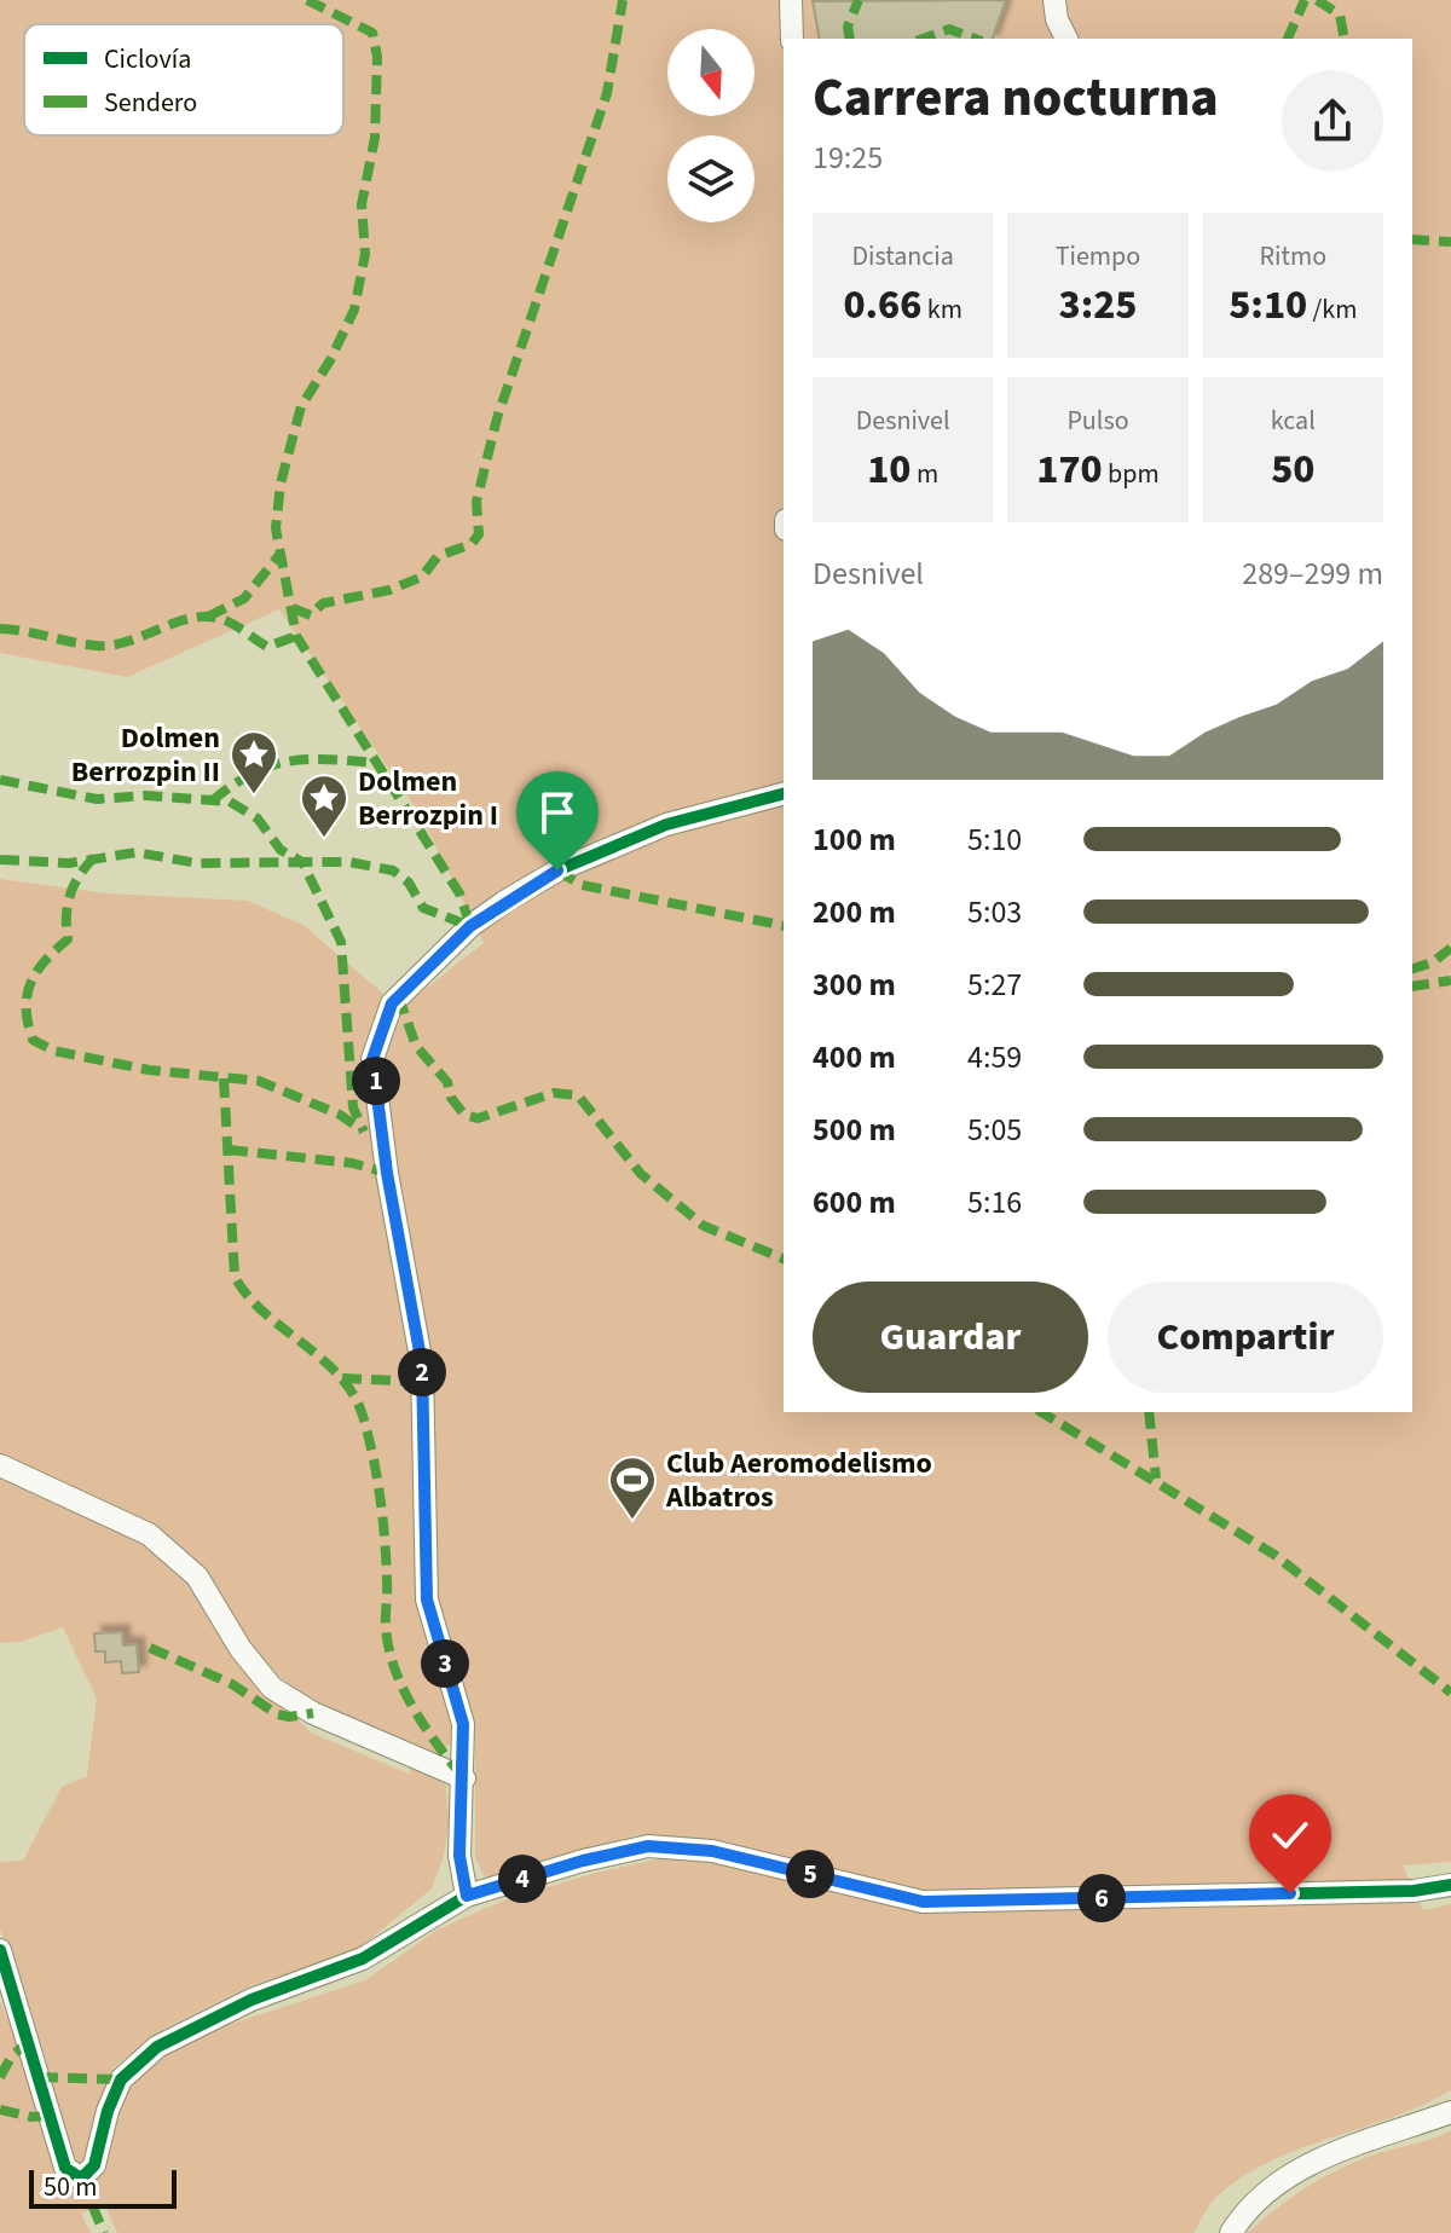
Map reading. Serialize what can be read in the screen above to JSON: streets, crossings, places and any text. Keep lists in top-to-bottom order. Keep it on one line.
{"places":{"place":["Dolmen Berrozpin II","Dolmen Berrozpin I"],"sports":["Club Aeromodelismo Albatros"]},"legend":["Ciclovía","Sendero"],"scale_bar":"50 m","north":"bottom","page":{"heading":["Carrera nocturna","19:25"],"stats":[["Distancia","0.66 km"],["Tiempo","3:25"],["Ritmo","5:10 /km"],["Desnivel","10 m"],["Pulso","170 bpm"],["kcal","50"]],"chart":["Desnivel","289–299 m"],"list":[{"name":"100 m","note":"5:10"},{"name":"200 m","note":"5:03"},{"name":"300 m","note":"5:27"},{"name":"400 m","note":"4:59"},{"name":"500 m","note":"5:05"},{"name":"600 m","note":"5:16"}],"pins":["1","2","3","5","4","6"],"buttons":["Guardar","Compartir"],"scale":"50 m"}}
